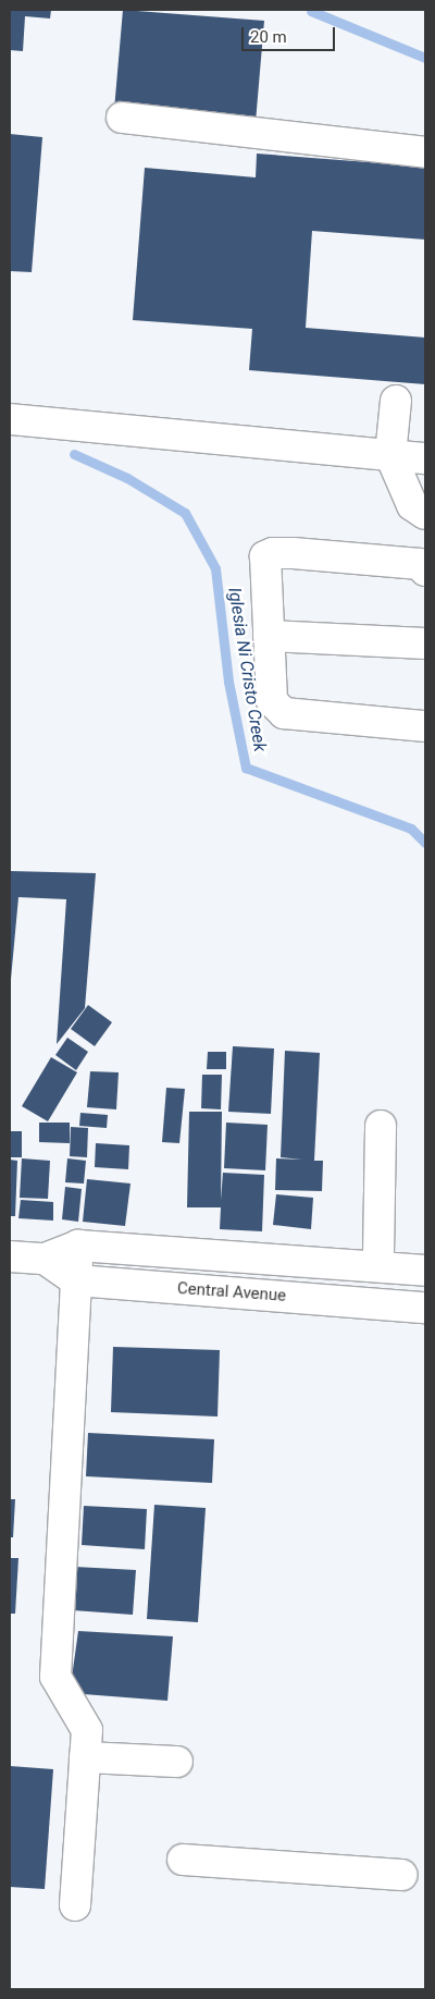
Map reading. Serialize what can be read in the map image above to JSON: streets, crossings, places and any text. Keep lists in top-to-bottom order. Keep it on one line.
{"streets":{"main road":["Central Avenue"]},"water":["Iglesia Ni Cristo Creek"],"scale_bar":"20 m"}
